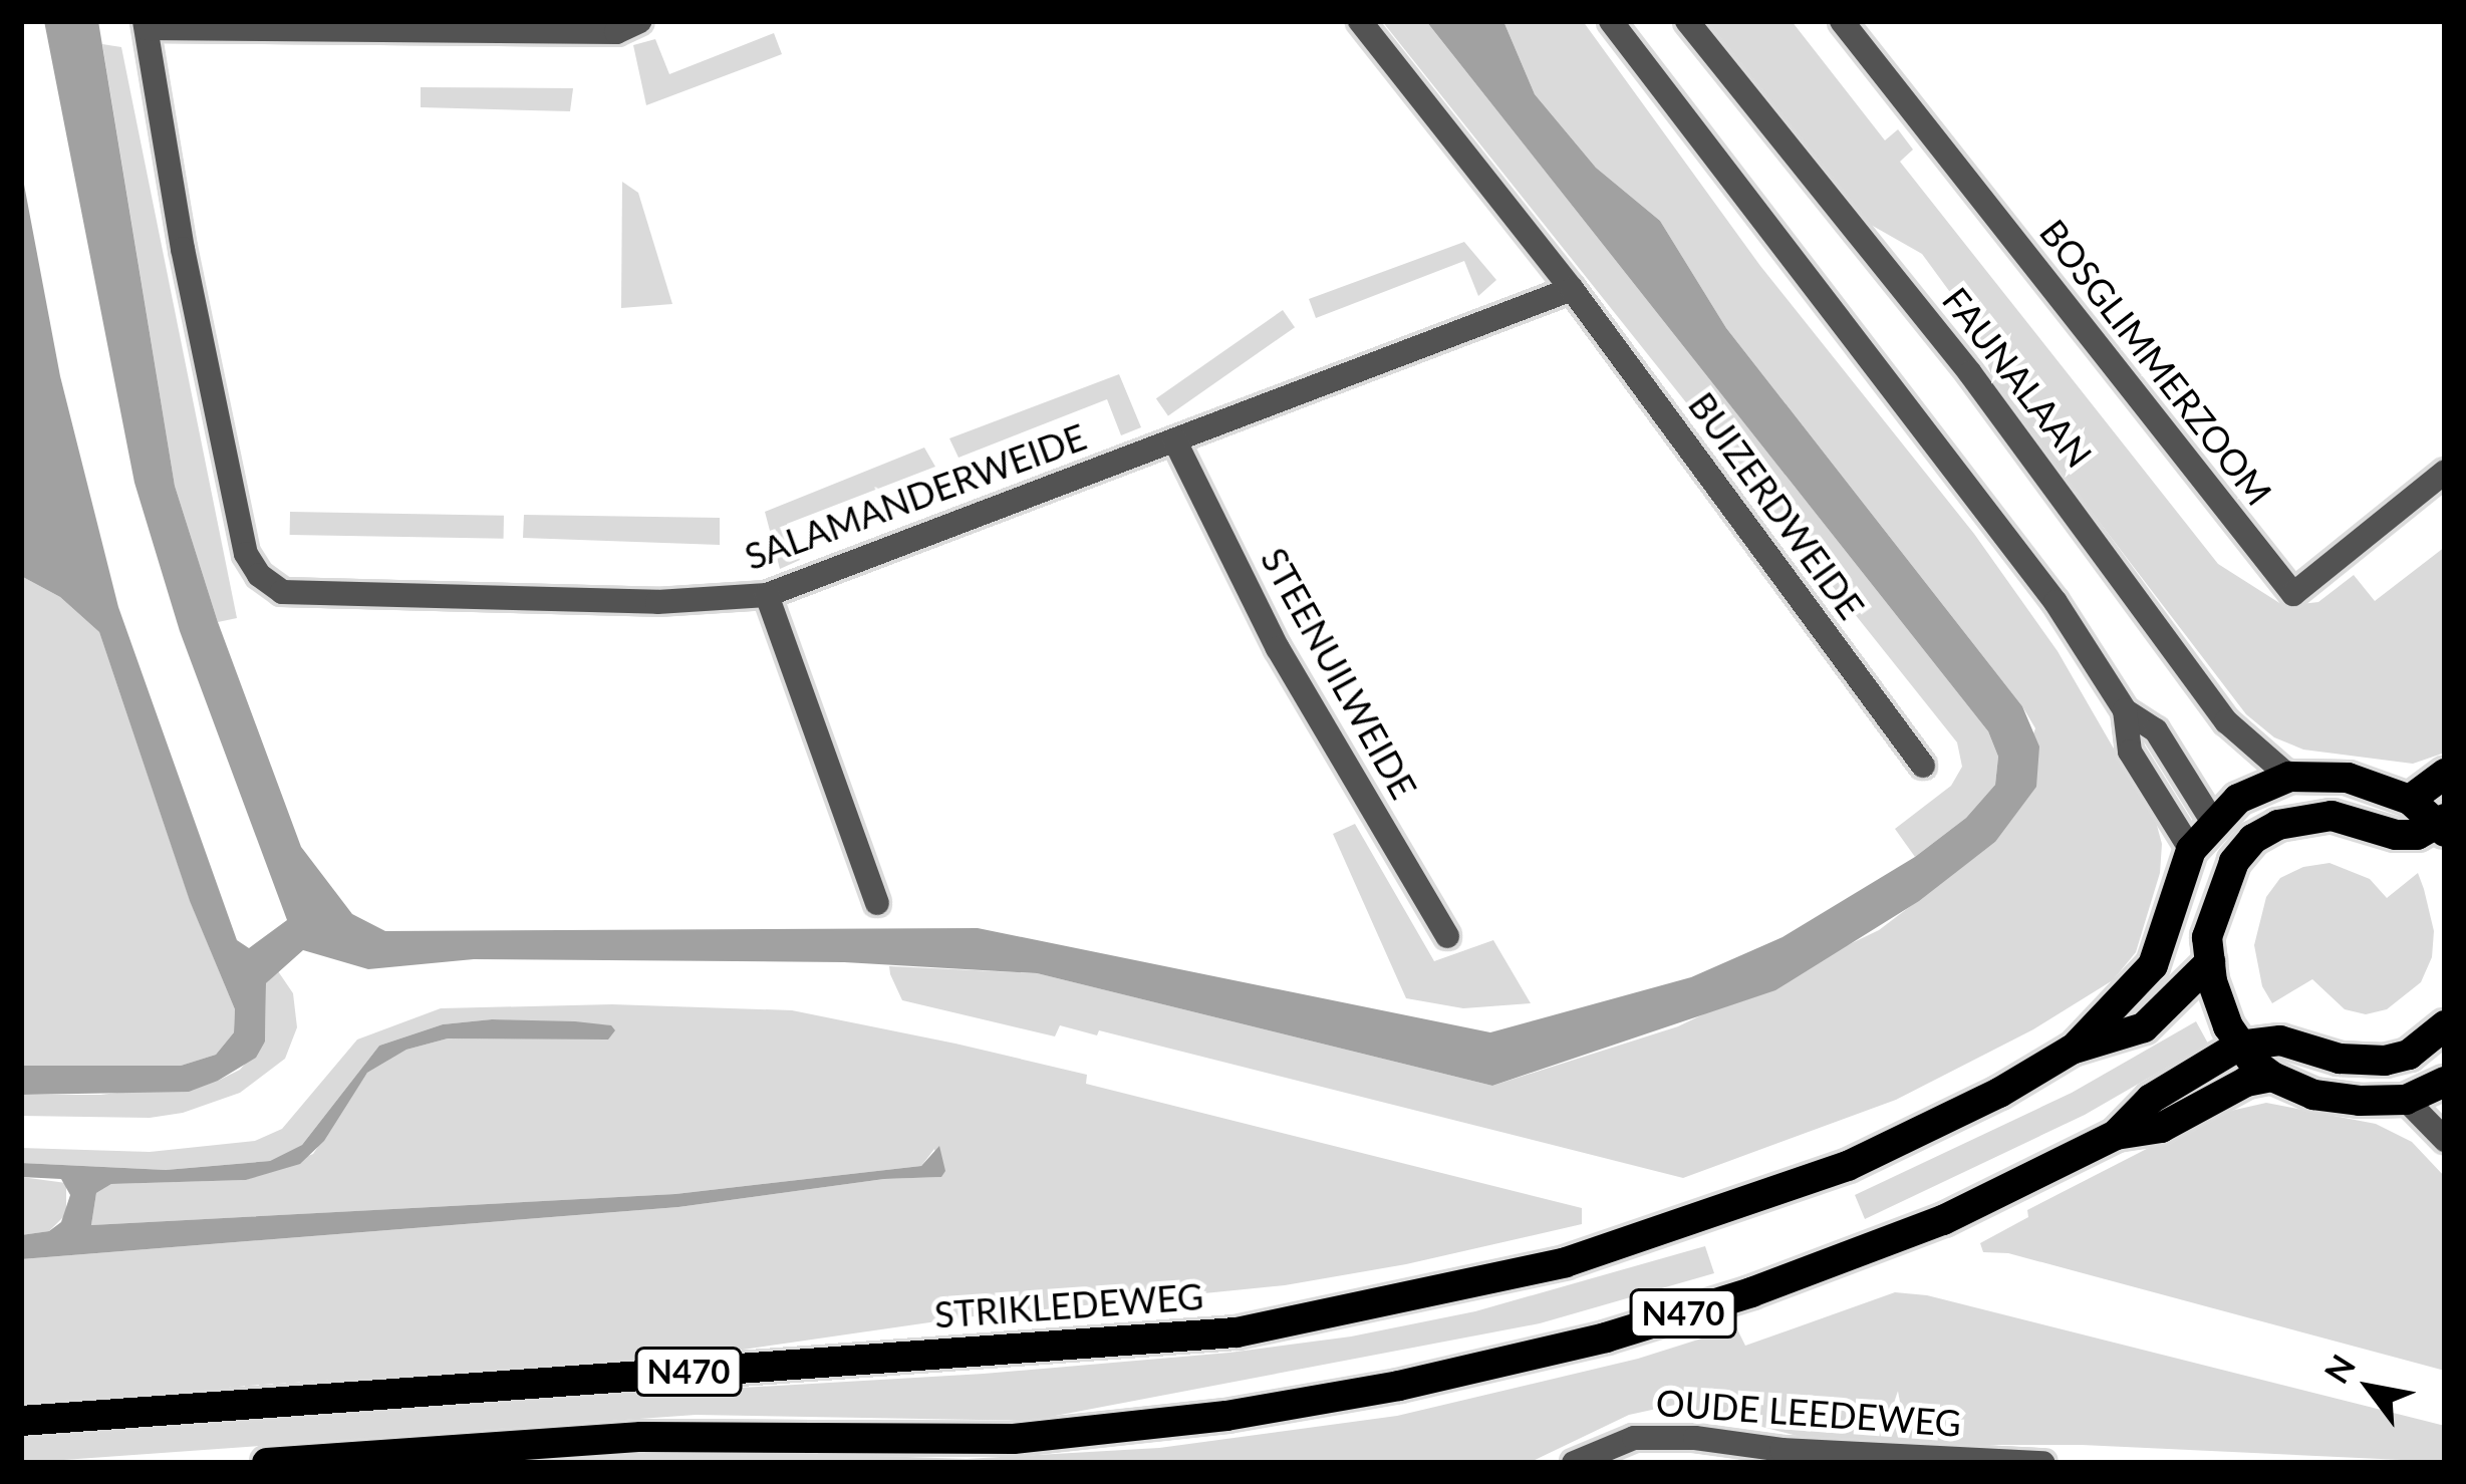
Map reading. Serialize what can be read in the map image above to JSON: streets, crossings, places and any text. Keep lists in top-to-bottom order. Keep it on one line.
{"streets":{"main road":["STRIKLEDEWEG","N470"],"street":["BOSGLIMMERZOOM","FAUNALAAN","SALAMANDERWEIDE","BUIZERDWEIDE","STEENUILWEIDE","OUDE LEEDEWEG"]},"crossings":[["FAUNALAAN","N470"],["SALAMANDERWEIDE","BUIZERDWEIDE"],["SALAMANDERWEIDE","STEENUILWEIDE"],["STRIKLEDEWEG","N470"]],"north":"top left"}
